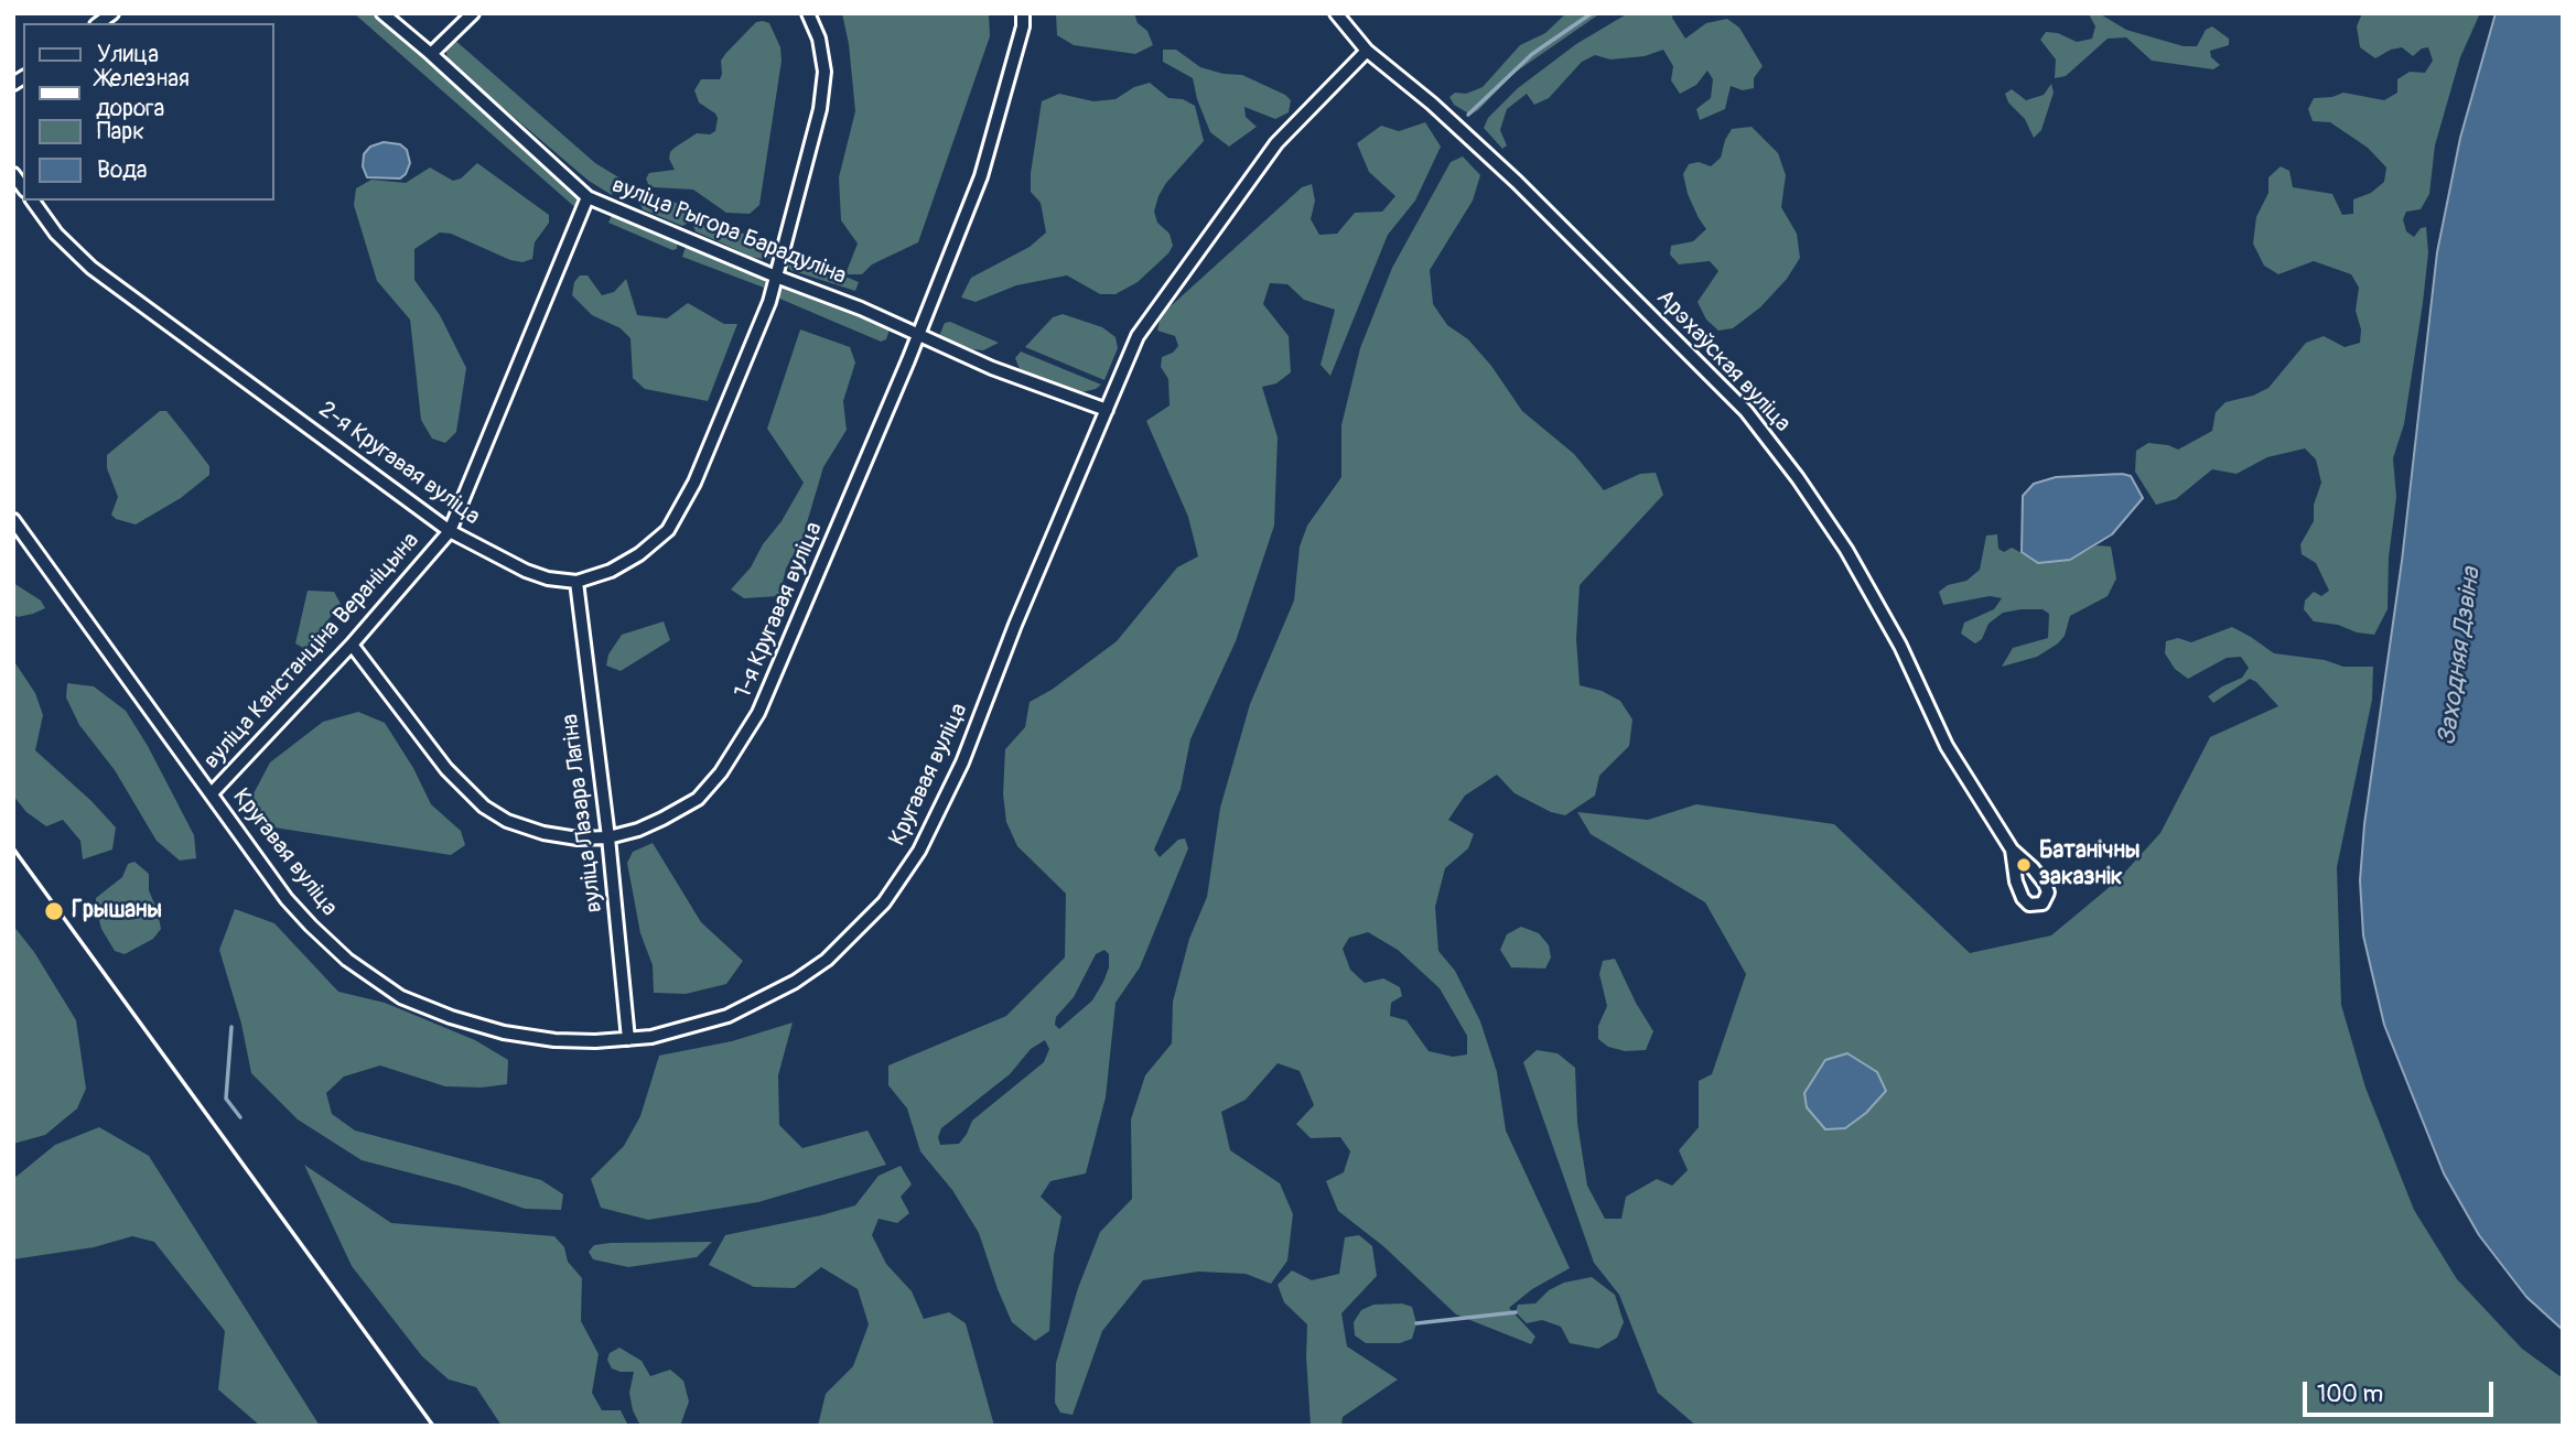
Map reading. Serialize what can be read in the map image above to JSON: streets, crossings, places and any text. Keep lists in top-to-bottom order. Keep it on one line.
{"streets":{"street":["вуліца Рыгора Барадуліна","Арэхаўская вуліца","2-я Кругавая вуліца","1-я Кругавая вуліца","вуліца Канстанціна Вераніцына","Кругавая вуліца","вуліца Лазара Лагіна"]},"crossings":[["вуліца Рыгора Барадуліна","2-я Кругавая вуліца"],["вуліца Рыгора Барадуліна","1-я Кругавая вуліца"],["вуліца Рыгора Барадуліна","вуліца Канстанціна Вераніцына"],["вуліца Рыгора Барадуліна","Кругавая вуліца"],["Арэхаўская вуліца","Кругавая вуліца"],["2-я Кругавая вуліца","вуліца Канстанціна Вераніцына"],["2-я Кругавая вуліца","вуліца Лазара Лагіна"],["1-я Кругавая вуліца","вуліца Канстанціна Вераніцына"],["1-я Кругавая вуліца","вуліца Лазара Лагіна"],["вуліца Канстанціна Вераніцына","Кругавая вуліца"],["Кругавая вуліца","вуліца Лазара Лагіна"]],"water":["Заходняя Дзвіна"],"places":["Батанічны заказнік","Грышаны"],"legend":["Улица","Железная дорога","Парк","Вода"],"scale_bar":"100 m"}
